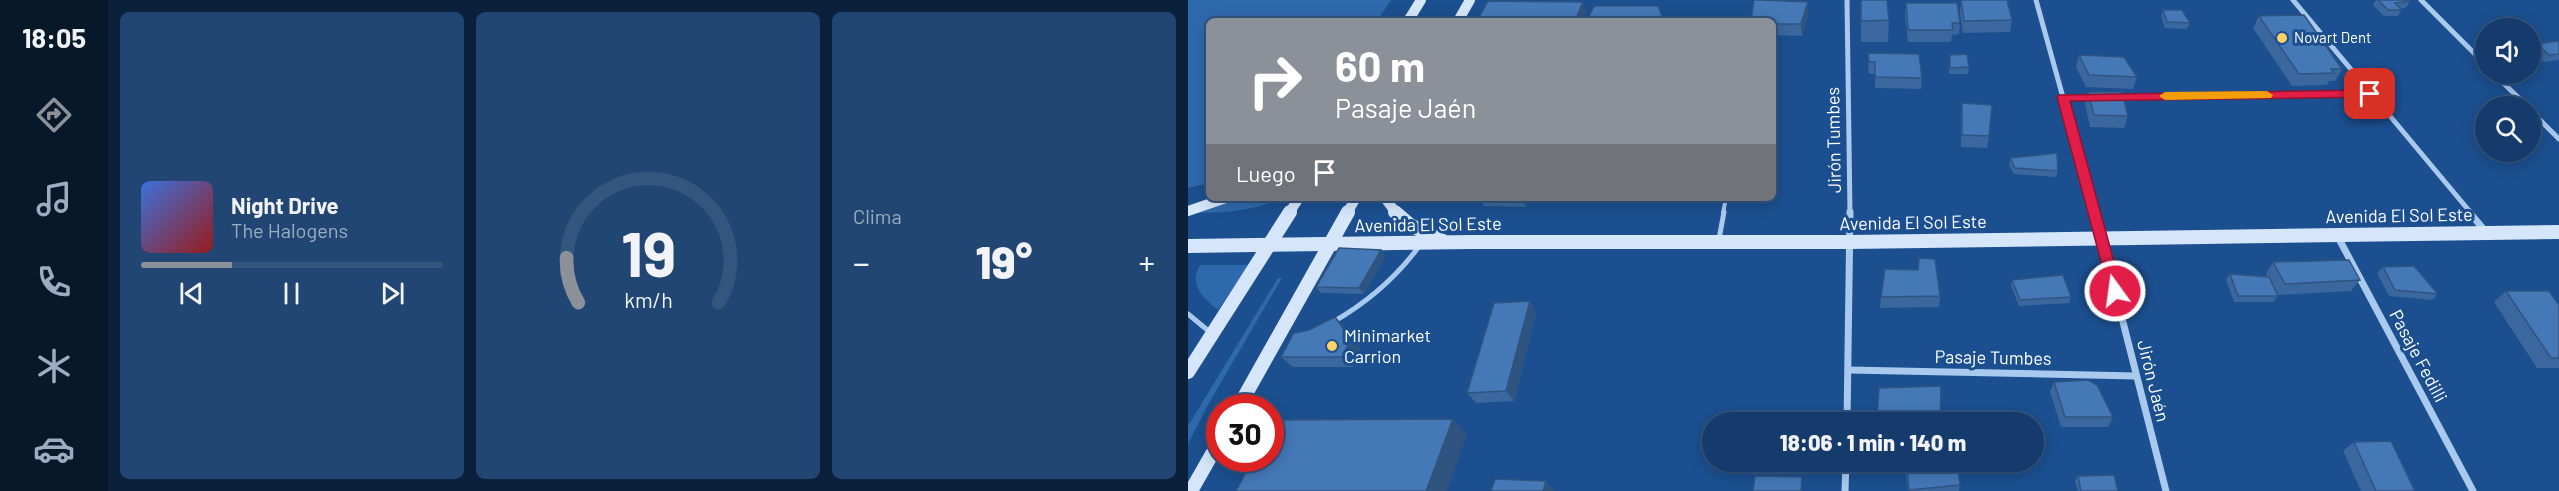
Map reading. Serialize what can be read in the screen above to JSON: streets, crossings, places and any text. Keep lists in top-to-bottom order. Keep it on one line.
{"streets":{"main road":["Avenida El Sol Este"],"street":["Jirón Tumbes","Pasaje Fedilli","Pasaje Tumbes","Jirón Jaén"]},"crossings":[["Jirón Tumbes","Avenida El Sol Este"],["Jirón Tumbes","Pasaje Tumbes"],["Avenida El Sol Este","Pasaje Fedilli"],["Avenida El Sol Este","Jirón Jaén"],["Pasaje Tumbes","Jirón Jaén"]],"places":["Novart Dent","Minimarket Carrion"],"page":{"tabs":"18:05","tile":"Clima","turn":["60 m","Pasaje Jaén"],"then":"Luego","song":["Night Drive","The Halogens"],"heat":["−","19°","+"],"limit":"30","trip":"18:06 · 1 min · 140 m","gauge":["19","km/h"]}}
